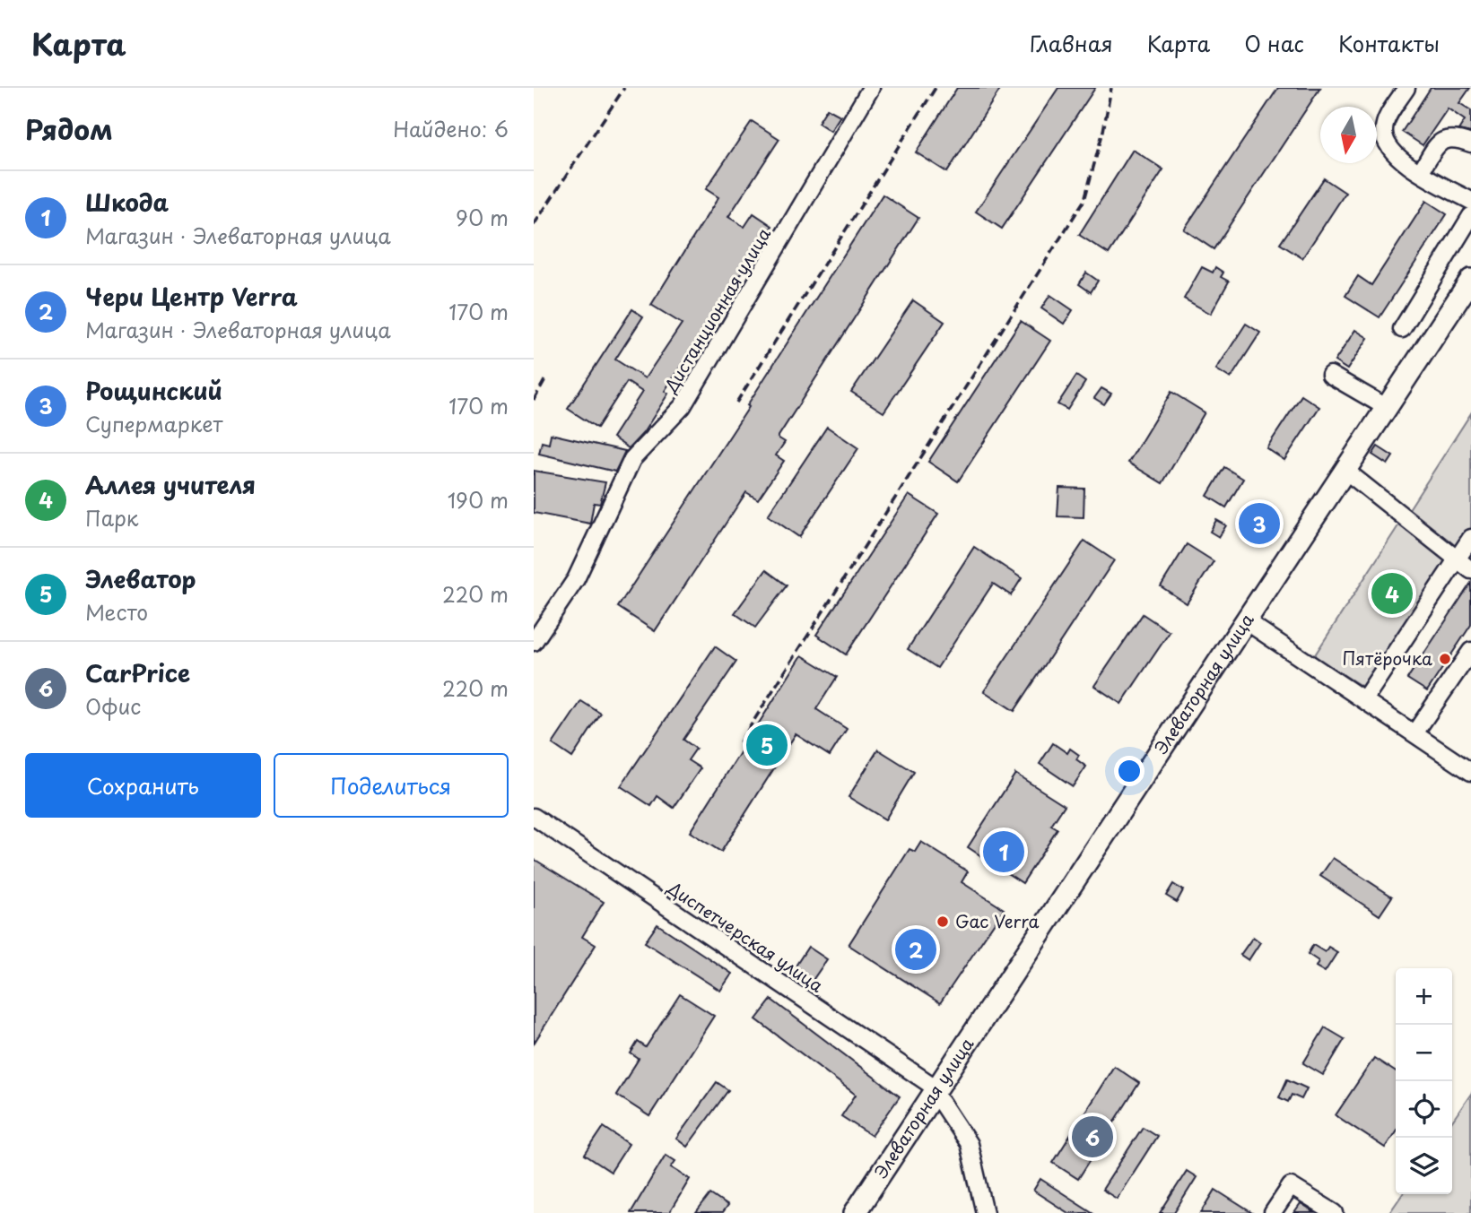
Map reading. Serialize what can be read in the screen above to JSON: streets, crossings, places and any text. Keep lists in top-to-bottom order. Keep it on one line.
{"streets":{"main road":["Элеваторная улица"],"street":["Дистанционная улица","Диспетчерская улица"]},"crossings":[["Элеваторная улица","Диспетчерская улица"]],"places":["Пятёрочка","Gac Verra"],"north":"bottom","page":{"header":"Карта","nav":["Главная","Карта","О нас","Контакты"],"heading":["Рядом","Найдено: 6"],"list":[{"mark":"1","name":"Шкода","note":"Магазин · Элеваторная улица","value":"90 m"},{"mark":"2","name":"Чери Центр Verra","note":"Магазин · Элеваторная улица","value":"170 m"},{"mark":"3","name":"Рощинский","note":"Супермаркет","value":"170 m"},{"mark":"4","name":"Аллея учителя","note":"Парк","value":"190 m"},{"mark":"5","name":"Элеватор","note":"Место","value":"220 m"},{"mark":"6","name":"CarPrice","note":"Офис","value":"220 m"}],"pins":["3","4","5","1","2","6"],"buttons":["Сохранить","Поделиться"],"map_buttons":["+","−"]}}
